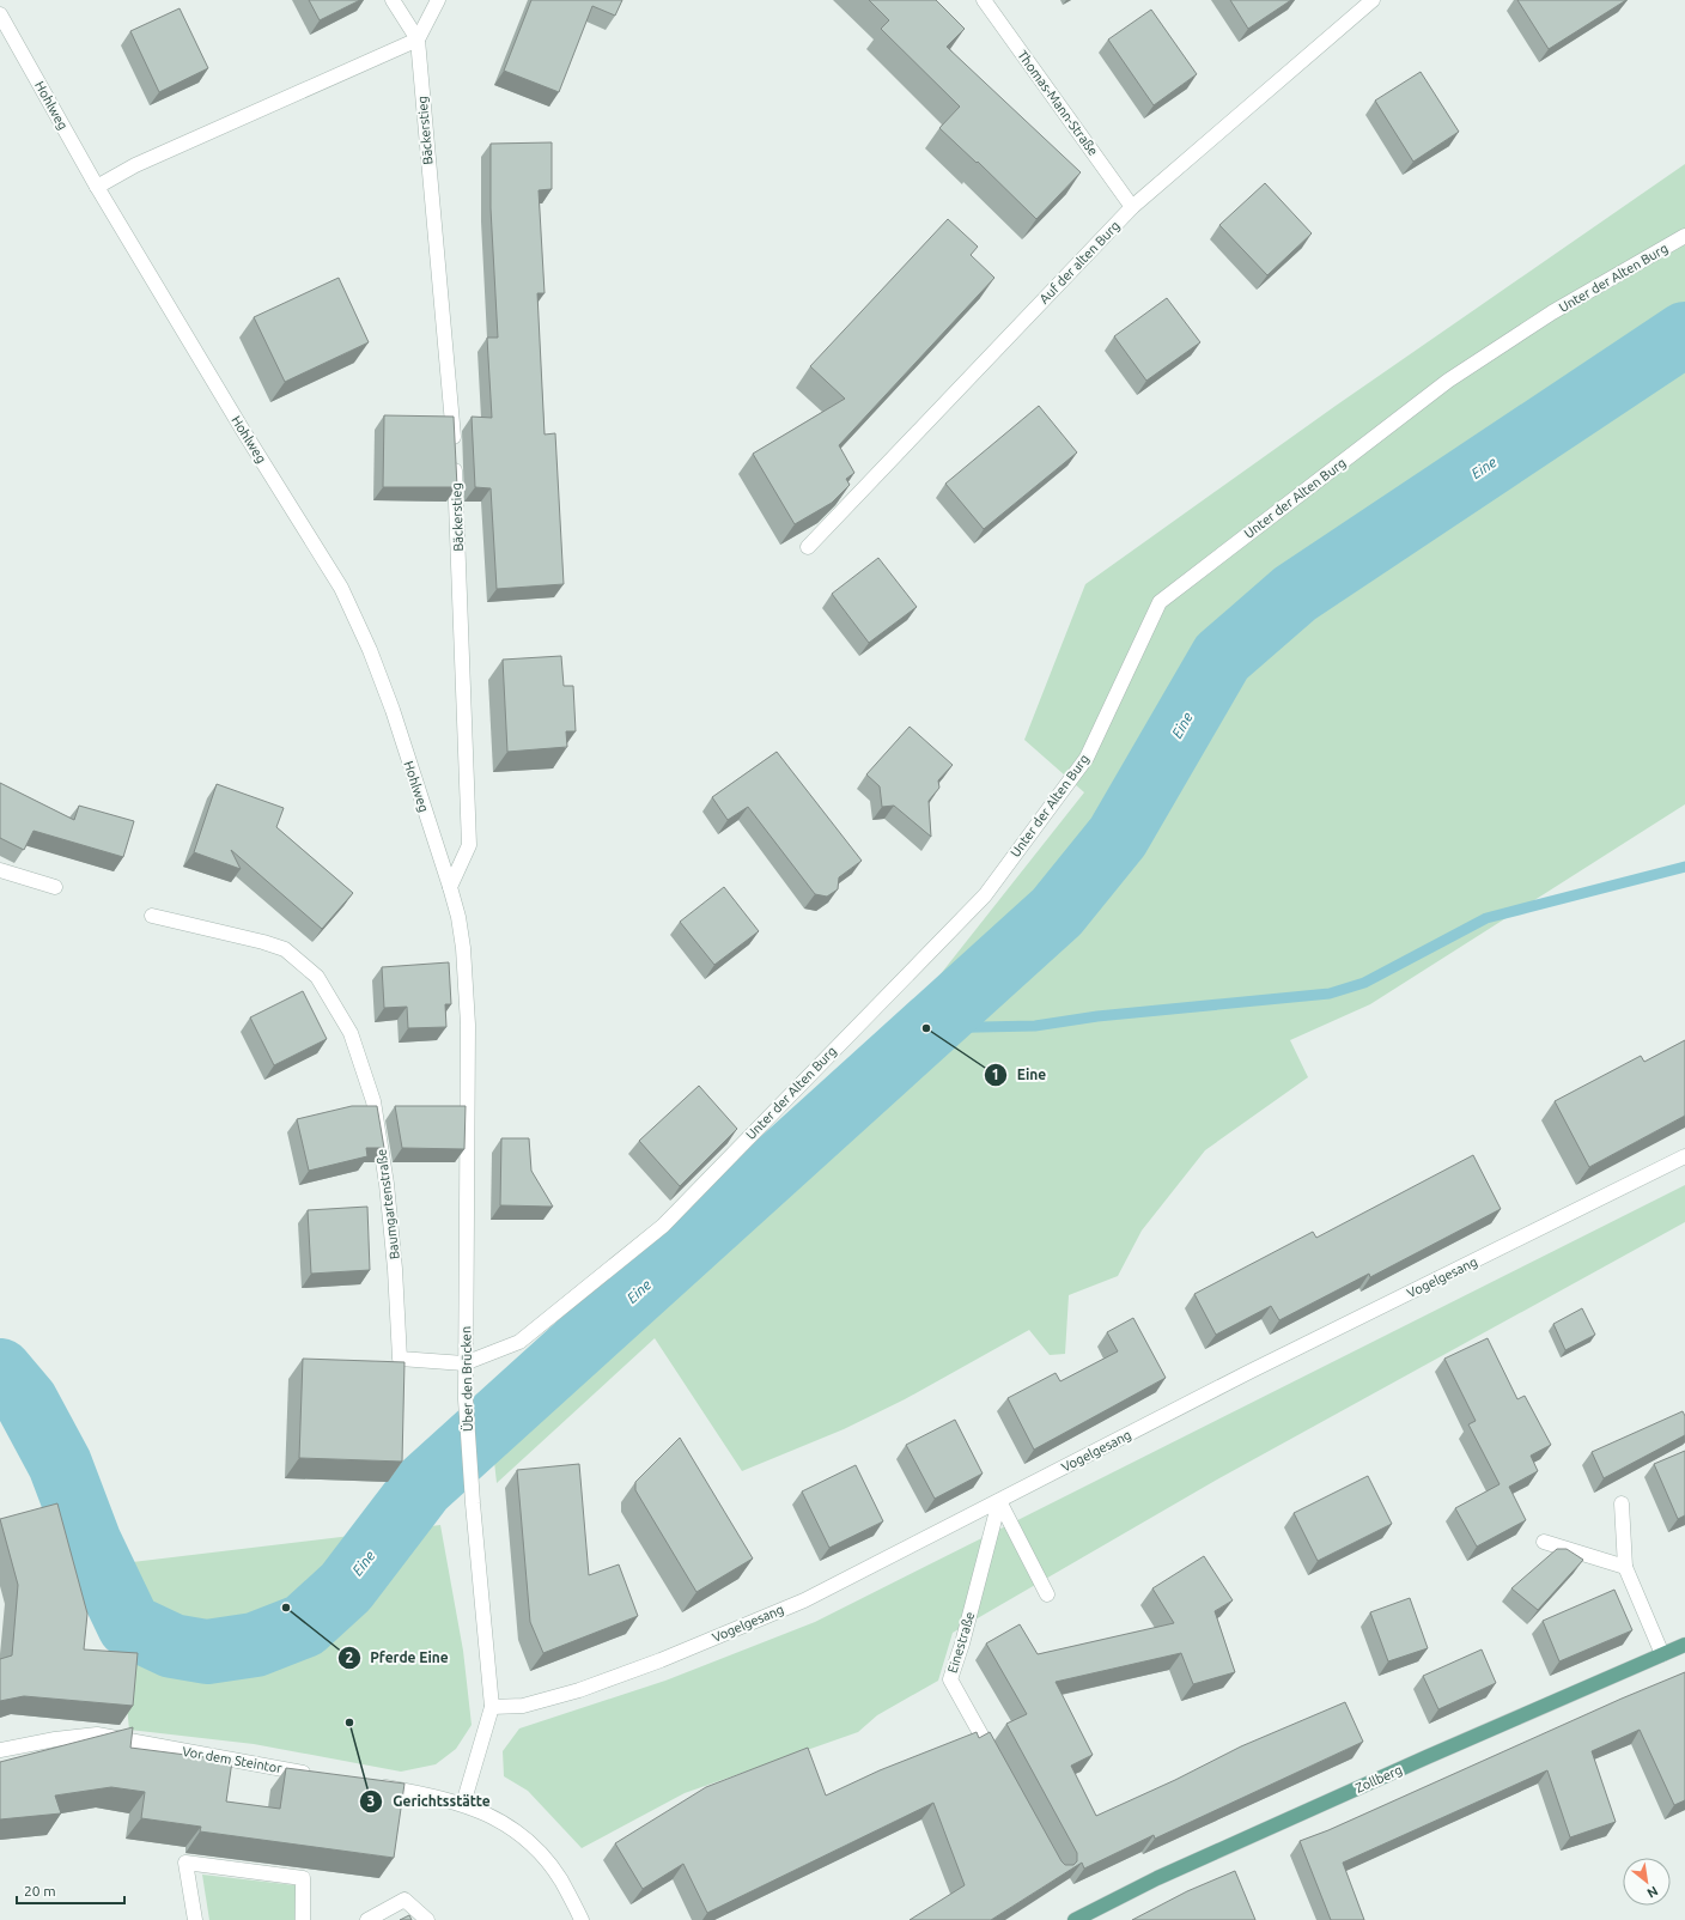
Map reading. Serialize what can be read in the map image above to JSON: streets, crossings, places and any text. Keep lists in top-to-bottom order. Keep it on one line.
{"streets":{"main road":["Zollberg"],"street":["Thomas-Mann-Straße","Hohlweg","Bäckerstieg","Auf der alten Burg","Unter der Alten Burg","Baumgartenstraße","Vogelgesang","Über den Brücken","Einestraße","Vor dem Steintor"]},"crossings":[["Thomas-Mann-Straße","Auf der alten Burg"],["Hohlweg","Bäckerstieg"],["Hohlweg","Über den Brücken"],["Bäckerstieg","Über den Brücken"],["Unter der Alten Burg","Baumgartenstraße"],["Unter der Alten Burg","Über den Brücken"],["Baumgartenstraße","Über den Brücken"],["Vogelgesang","Über den Brücken"],["Vogelgesang","Einestraße"]],"water":["Eine"],"places":["Eine","Pferde Eine","Gerichtsstätte"],"scale_bar":"20 m","north":"bottom right"}
